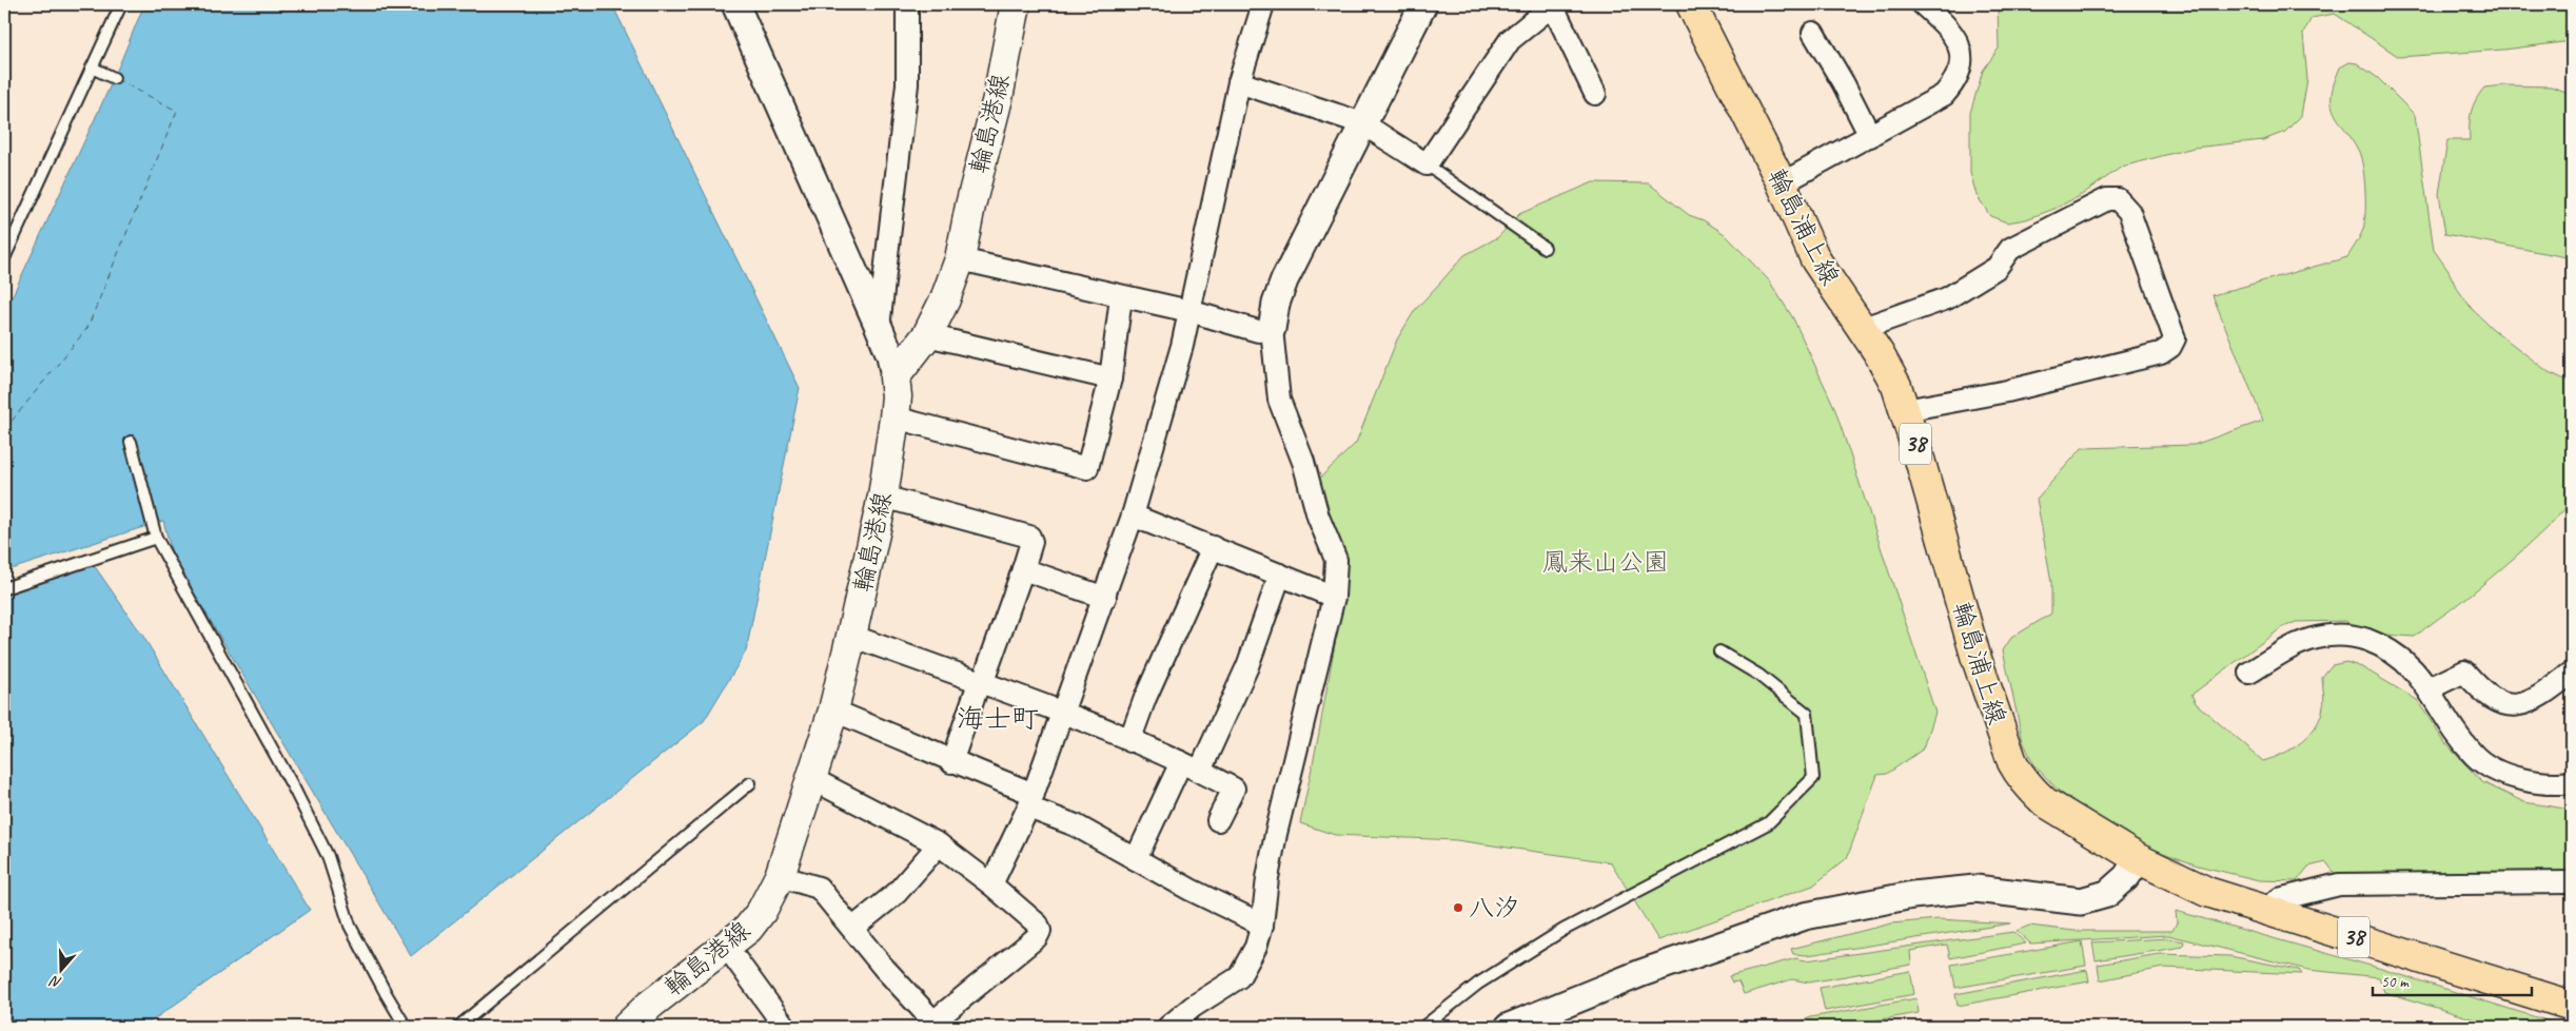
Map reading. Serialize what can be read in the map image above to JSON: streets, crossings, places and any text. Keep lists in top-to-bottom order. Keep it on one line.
{"streets":{"main road":["輪島港線","輪島浦上線","38"]},"districts":["海士町"],"parks":["鳳来山公園"],"places":["八汐"],"scale_bar":"50 m","north":"bottom"}
